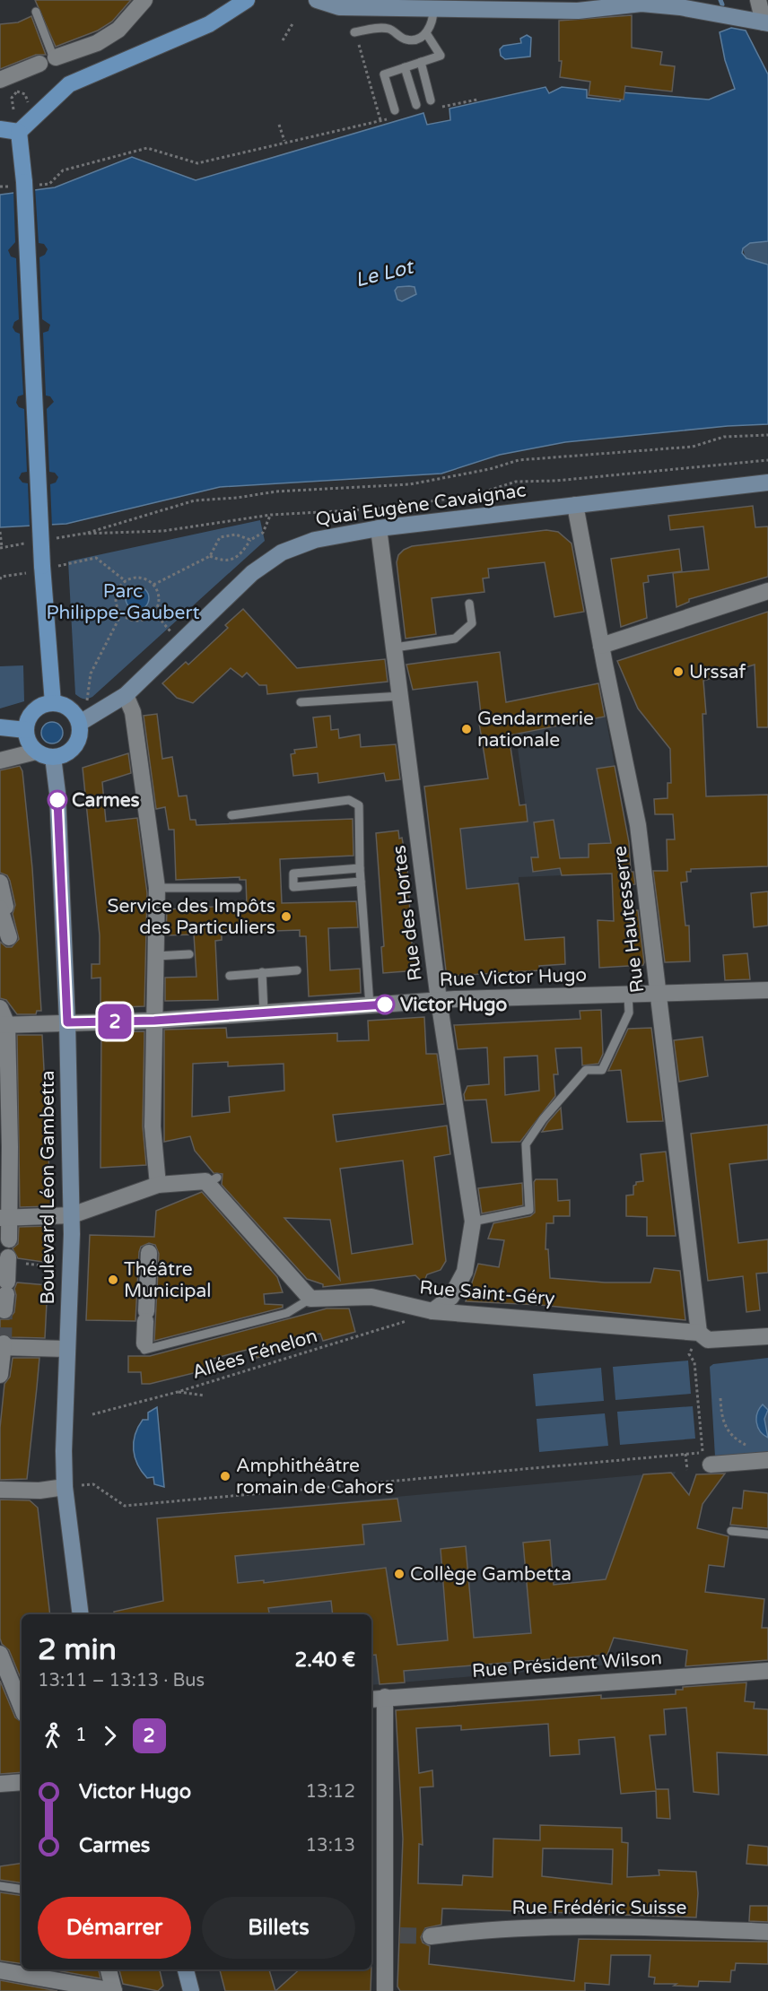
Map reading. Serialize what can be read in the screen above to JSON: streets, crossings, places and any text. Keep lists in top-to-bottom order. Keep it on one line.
{"streets":{"street":["Quai Eugène Cavaignac","Rue des Hortes","Rue Hautesserre","Rue Victor Hugo","Boulevard Léon Gambetta","Rue Saint-Géry","Rue Président Wilson","Rue Frédéric Suisse"],"path":["Allées Fénelon"]},"crossings":[["Quai Eugène Cavaignac","Rue des Hortes"],["Quai Eugène Cavaignac","Rue Hautesserre"],["Quai Eugène Cavaignac","Boulevard Léon Gambetta"],["Rue des Hortes","Rue Victor Hugo"],["Rue des Hortes","Rue Saint-Géry"],["Rue des Hortes","Allées Fénelon"],["Rue Hautesserre","Rue Victor Hugo"],["Rue Hautesserre","Rue Saint-Géry"],["Rue Victor Hugo","Boulevard Léon Gambetta"],["Rue Saint-Géry","Allées Fénelon"]],"water":["Le Lot"],"parks":["Parc Philippe-Gaubert"],"places":["Urssaf","Gendarmerie nationale","Carmes","Service des Impôts des Particuliers","Victor Hugo","Théâtre Municipal","Amphithéâtre romain de Cahors","Collège Gambetta"],"lines":["bus line 2"],"page":{"on_map":"2","heading":["2 min","13:11 – 13:13 · Bus","2.40 €"],"legs":["1","2"],"list":[{"name":"Victor Hugo","value":"13:12"},{"name":"Carmes","value":"13:13"}],"buttons":["Démarrer","Billets"]}}
